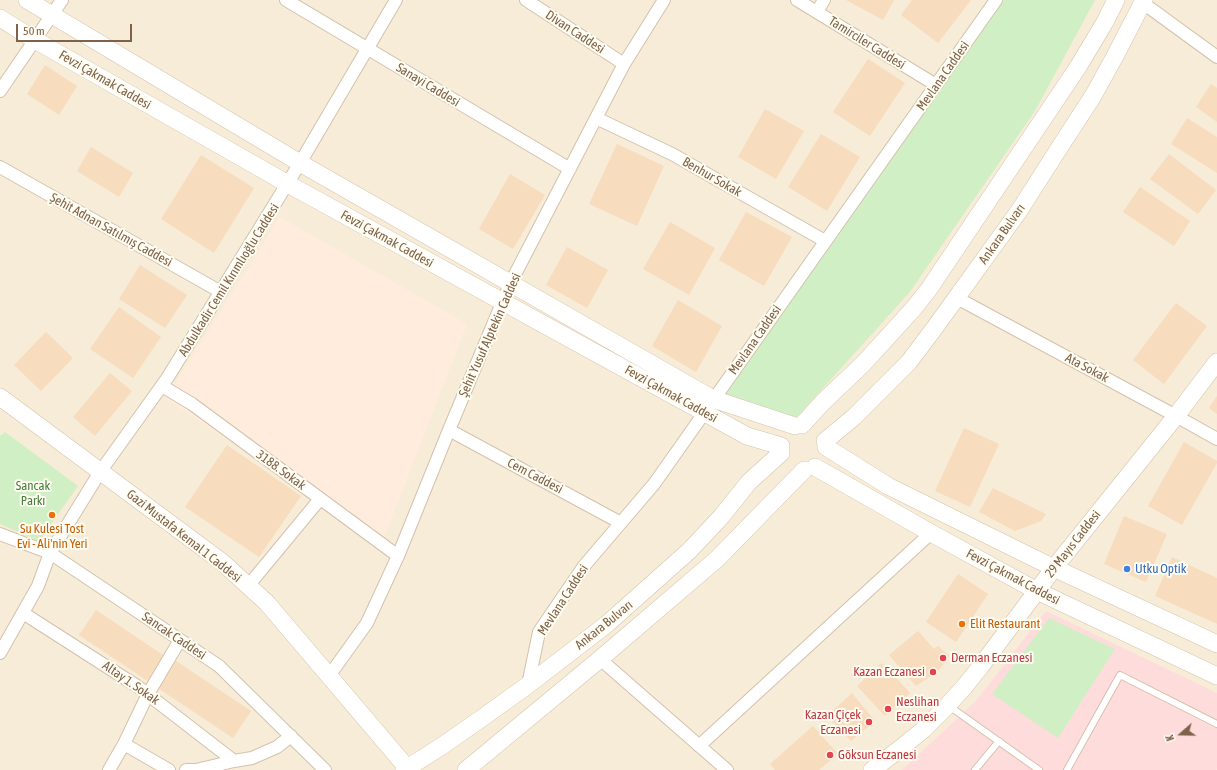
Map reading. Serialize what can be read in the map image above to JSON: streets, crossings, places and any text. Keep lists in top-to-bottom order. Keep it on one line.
{"streets":{"main road":["Fevzi Çakmak Caddesi","Ankara Bulvarı","Gazi Mustafa Kemal 1 Caddesi","29 Mayıs Caddesi"],"street":["Divan Caddesi","Tamirciler Caddesi","Mevlana Caddesi","Sanayi Caddesi","Benhur Sokak","Şehit Adnan Satılmış Caddesi","Abdulkadir Cemil Kırımlıoğlu Caddesi","Şehit Yusuf Alptekin Caddesi","Ata Sokak","3188. Sokak","Cem Caddesi","Sancak Caddesi","Altay 1. Sokak"]},"crossings":[["Divan Caddesi","Şehit Yusuf Alptekin Caddesi"],["Tamirciler Caddesi","Mevlana Caddesi"],["Mevlana Caddesi","Fevzi Çakmak Caddesi"],["Mevlana Caddesi","Benhur Sokak"],["Mevlana Caddesi","Ankara Bulvarı"],["Mevlana Caddesi","Cem Caddesi"],["Fevzi Çakmak Caddesi","Ankara Bulvarı"],["Fevzi Çakmak Caddesi","Abdulkadir Cemil Kırımlıoğlu Caddesi"],["Fevzi Çakmak Caddesi","Şehit Yusuf Alptekin Caddesi"],["Fevzi Çakmak Caddesi","29 Mayıs Caddesi"],["Sanayi Caddesi","Abdulkadir Cemil Kırımlıoğlu Caddesi"],["Sanayi Caddesi","Şehit Yusuf Alptekin Caddesi"],["Benhur Sokak","Şehit Yusuf Alptekin Caddesi"],["Şehit Adnan Satılmış Caddesi","Abdulkadir Cemil Kırımlıoğlu Caddesi"],["Ankara Bulvarı","Ata Sokak"],["Ankara Bulvarı","Gazi Mustafa Kemal 1 Caddesi"],["Abdulkadir Cemil Kırımlıoğlu Caddesi","3188. Sokak"],["Abdulkadir Cemil Kırımlıoğlu Caddesi","Gazi Mustafa Kemal 1 Caddesi"],["Abdulkadir Cemil Kırımlıoğlu Caddesi","Sancak Caddesi"],["Abdulkadir Cemil Kırımlıoğlu Caddesi","Altay 1. Sokak"],["Şehit Yusuf Alptekin Caddesi","3188. Sokak"],["Şehit Yusuf Alptekin Caddesi","Cem Caddesi"],["Şehit Yusuf Alptekin Caddesi","Gazi Mustafa Kemal 1 Caddesi"],["Ata Sokak","29 Mayıs Caddesi"]],"parks":["Sancak Parkı"],"places":["Su Kulesi Tost Evi - Ali'nin Yeri","Utku Optik","Elit Restaurant","Derman Eczanesi","Kazan Eczanesi","Neslihan Eczanesi","Kazan Çiçek Eczanesi","Göksun Eczanesi"],"scale_bar":"50 m","north":"left"}
